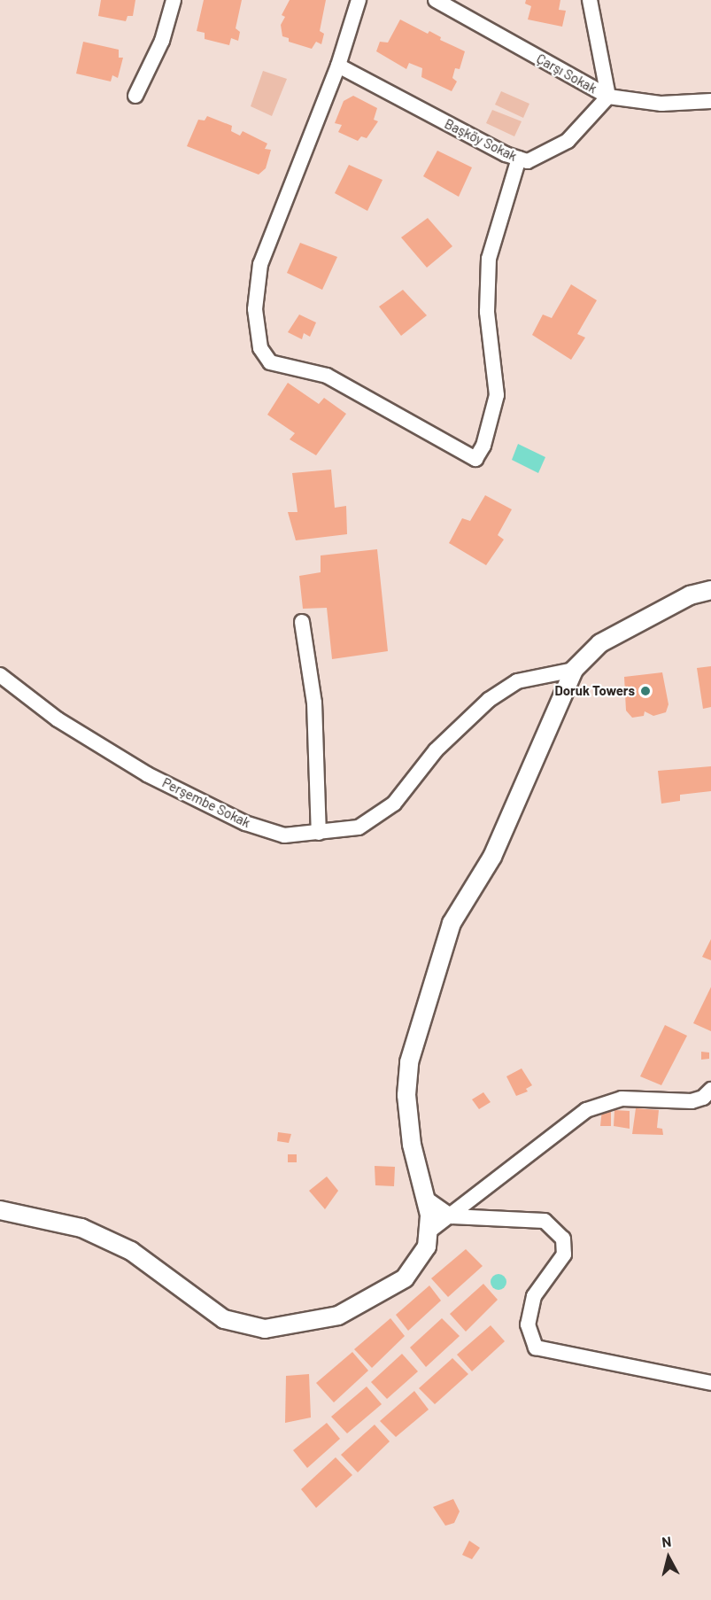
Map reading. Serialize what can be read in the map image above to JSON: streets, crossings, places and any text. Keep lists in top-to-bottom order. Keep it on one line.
{"streets":{"street":["Çarşı Sokak","Başköy Sokak","Perşembe Sokak"]},"crossings":[["Çarşı Sokak","Başköy Sokak"]],"places":["Doruk Towers"],"north":"top"}
